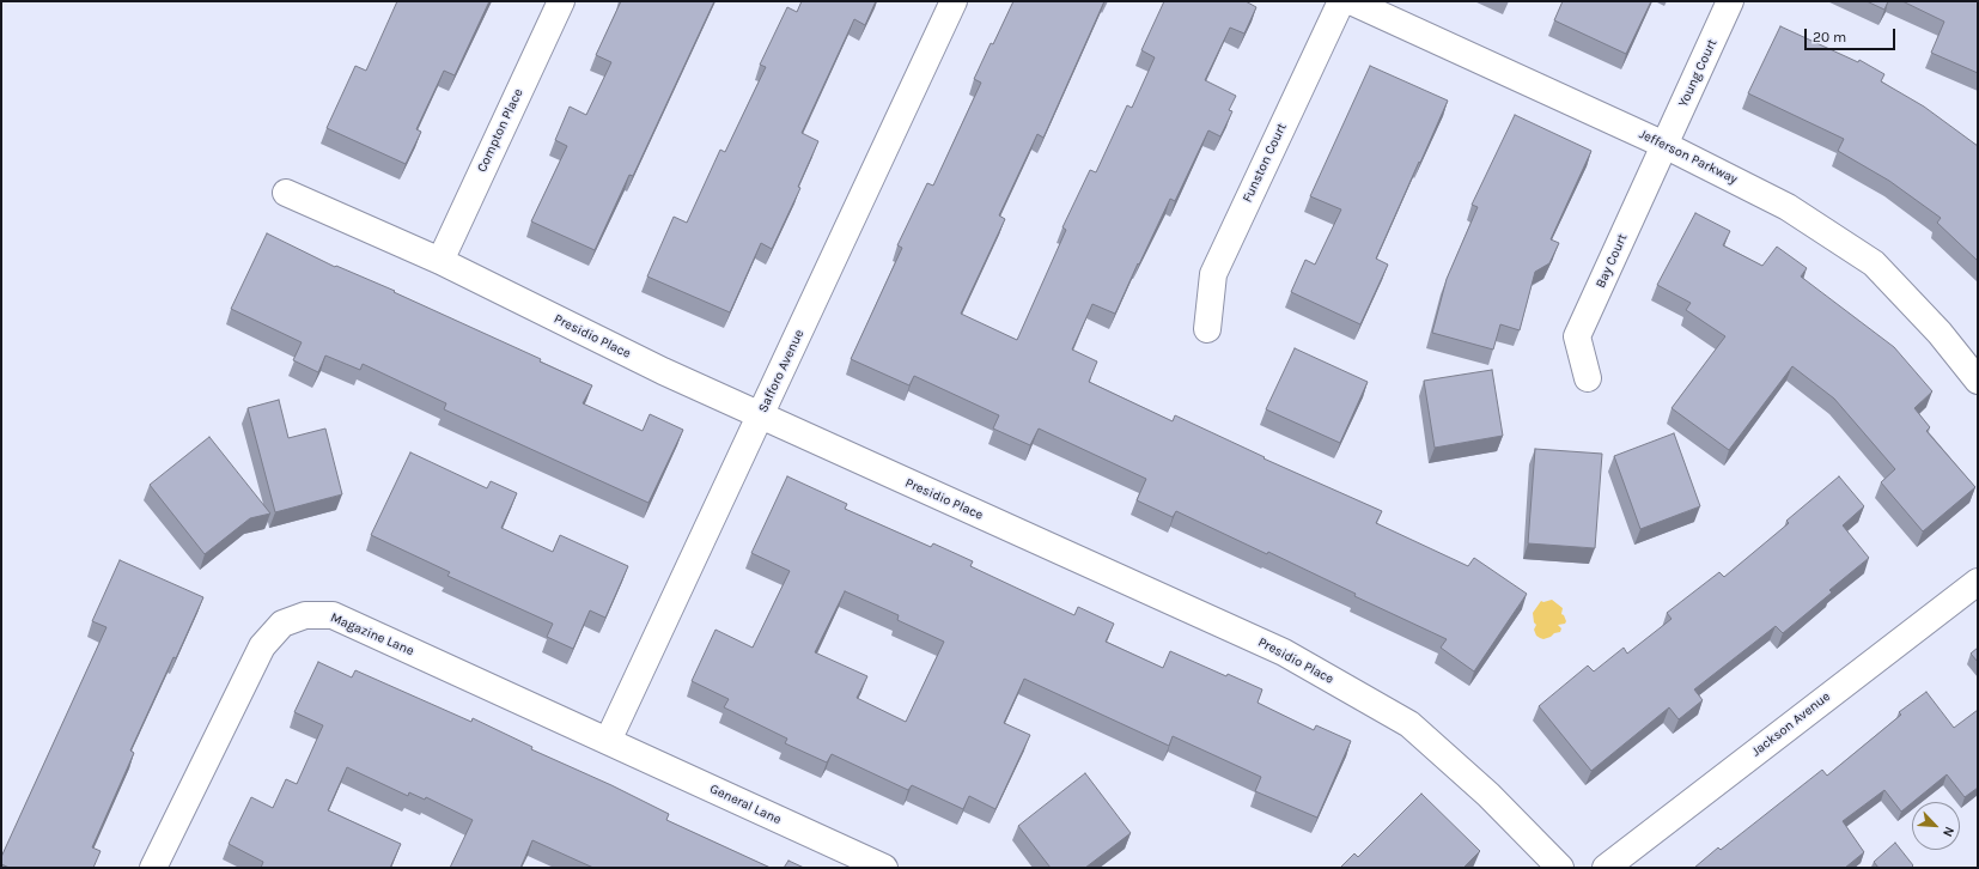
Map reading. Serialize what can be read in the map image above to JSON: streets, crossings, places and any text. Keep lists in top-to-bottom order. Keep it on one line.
{"streets":{"street":["Young Court","Compton Place","Jefferson Parkway","Funston Court","Bay Court","Presidio Place","Safforo Avenue","Magazine Lane","Jackson Avenue","General Lane"]},"crossings":[["Young Court","Jefferson Parkway"],["Young Court","Bay Court"],["Compton Place","Presidio Place"],["Jefferson Parkway","Bay Court"],["Presidio Place","Safforo Avenue"],["Safforo Avenue","Magazine Lane"],["Safforo Avenue","General Lane"],["Magazine Lane","General Lane"]],"scale_bar":"20 m","north":"bottom right"}
